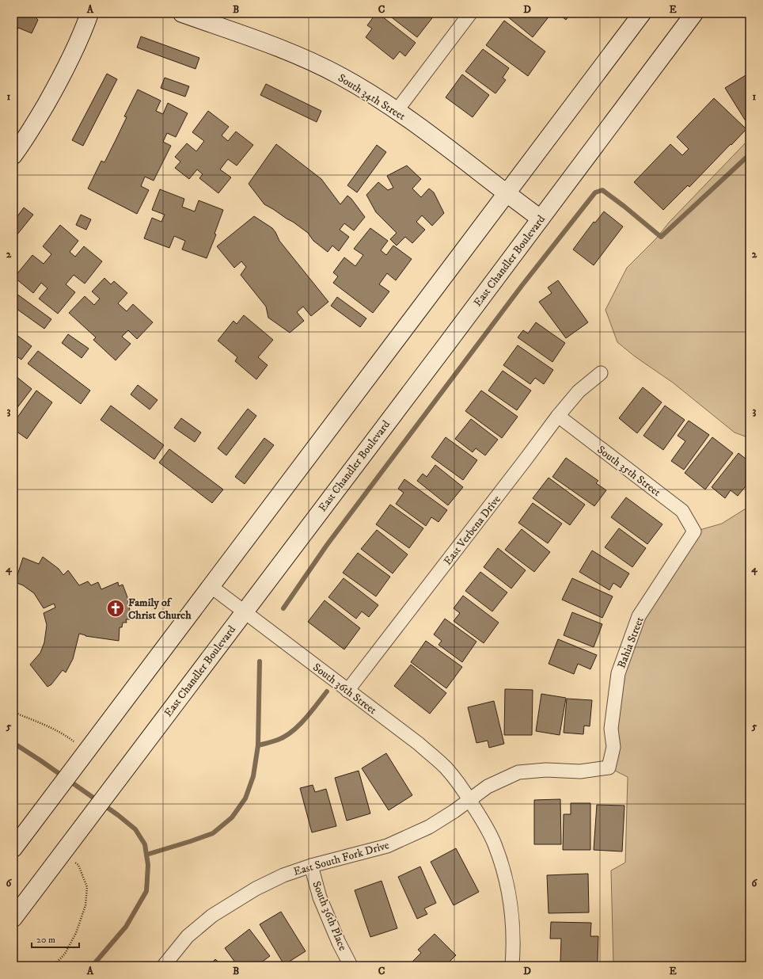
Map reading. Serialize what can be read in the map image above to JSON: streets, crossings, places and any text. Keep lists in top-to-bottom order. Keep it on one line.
{"streets":{"main road":["South 34th Street","East Chandler Boulevard"],"street":["South 35th Street","East Verbena Drive","Bahia Street","South 36th Street","East South Fork Drive","South 36th Place"]},"crossings":[["South 34th Street","East Chandler Boulevard"],["East Chandler Boulevard","South 36th Street"],["South 35th Street","East Verbena Drive"],["South 35th Street","Bahia Street"],["East Verbena Drive","South 36th Street"],["Bahia Street","East South Fork Drive"],["South 36th Street","East South Fork Drive"],["East South Fork Drive","South 36th Place"]],"places":{"church":["Family of Christ Church"]},"scale_bar":"20 m","grid":{"columns":["A","B","C","D","E"],"rows":["1","2","3","4","5","6"]}}
